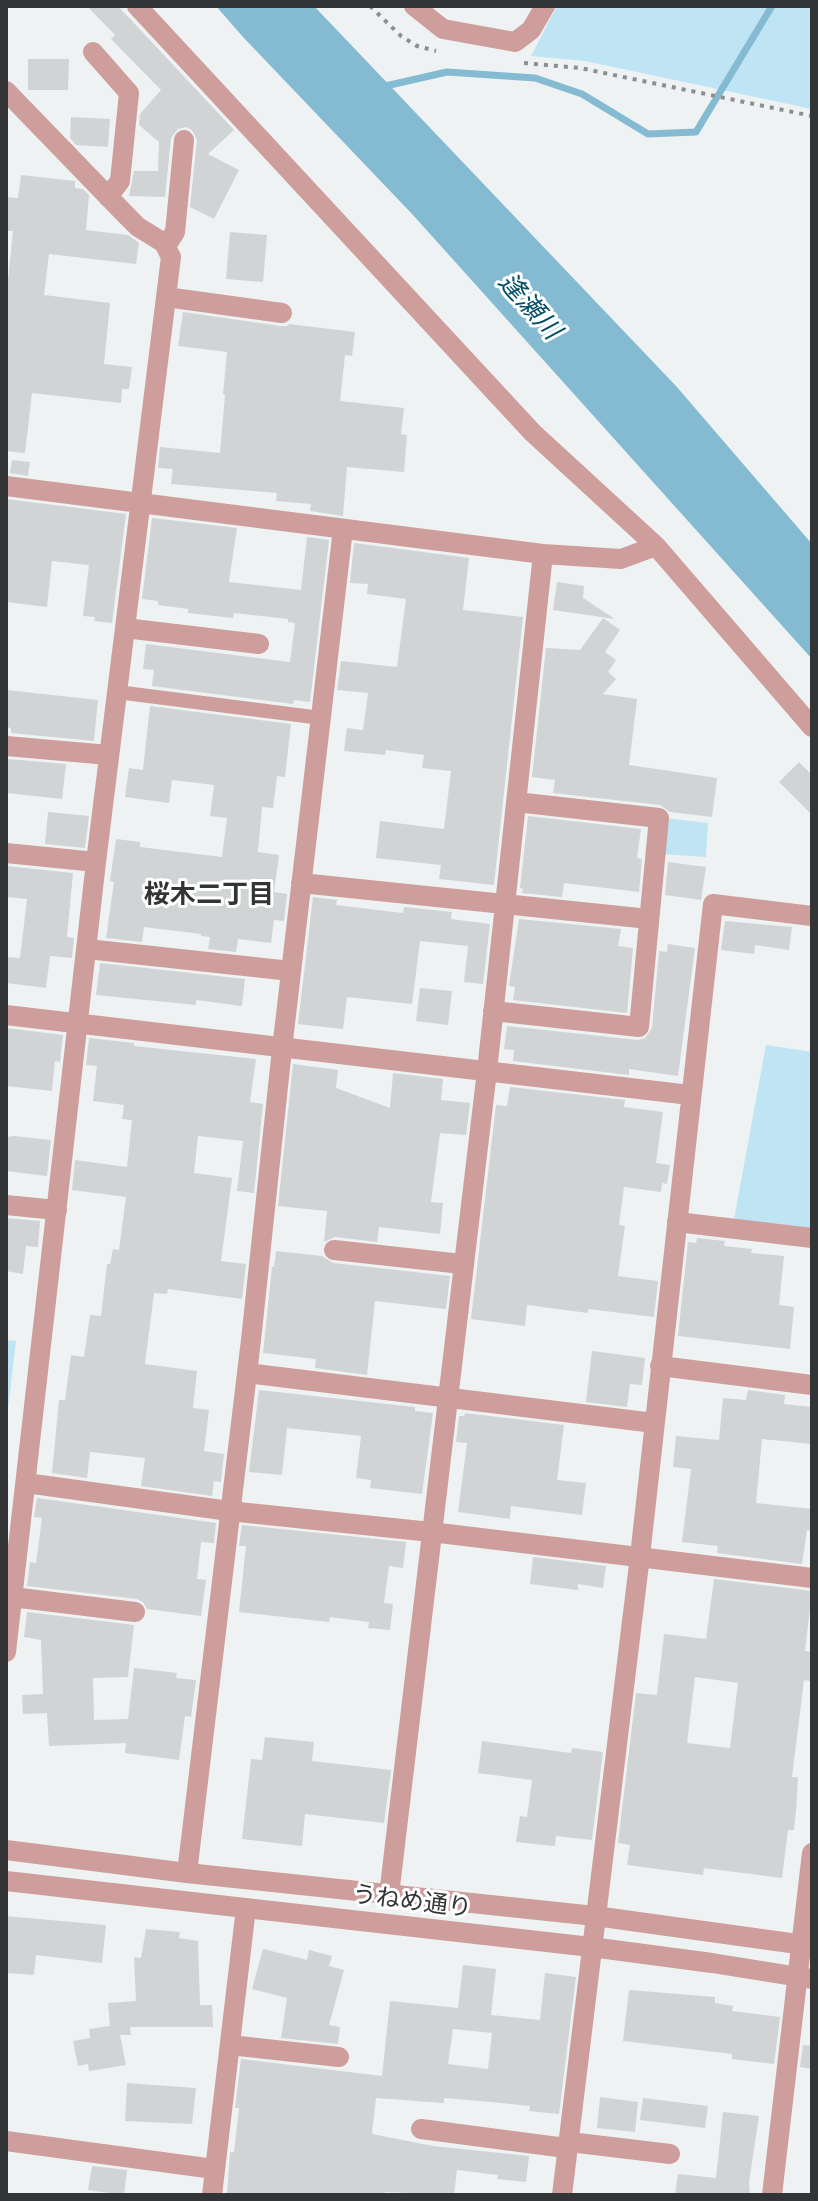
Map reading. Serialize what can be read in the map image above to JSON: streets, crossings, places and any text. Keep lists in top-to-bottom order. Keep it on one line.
{"streets":{"street":["うねめ通り"]},"districts":["桜木二丁目"],"water":["逢瀬川"]}
